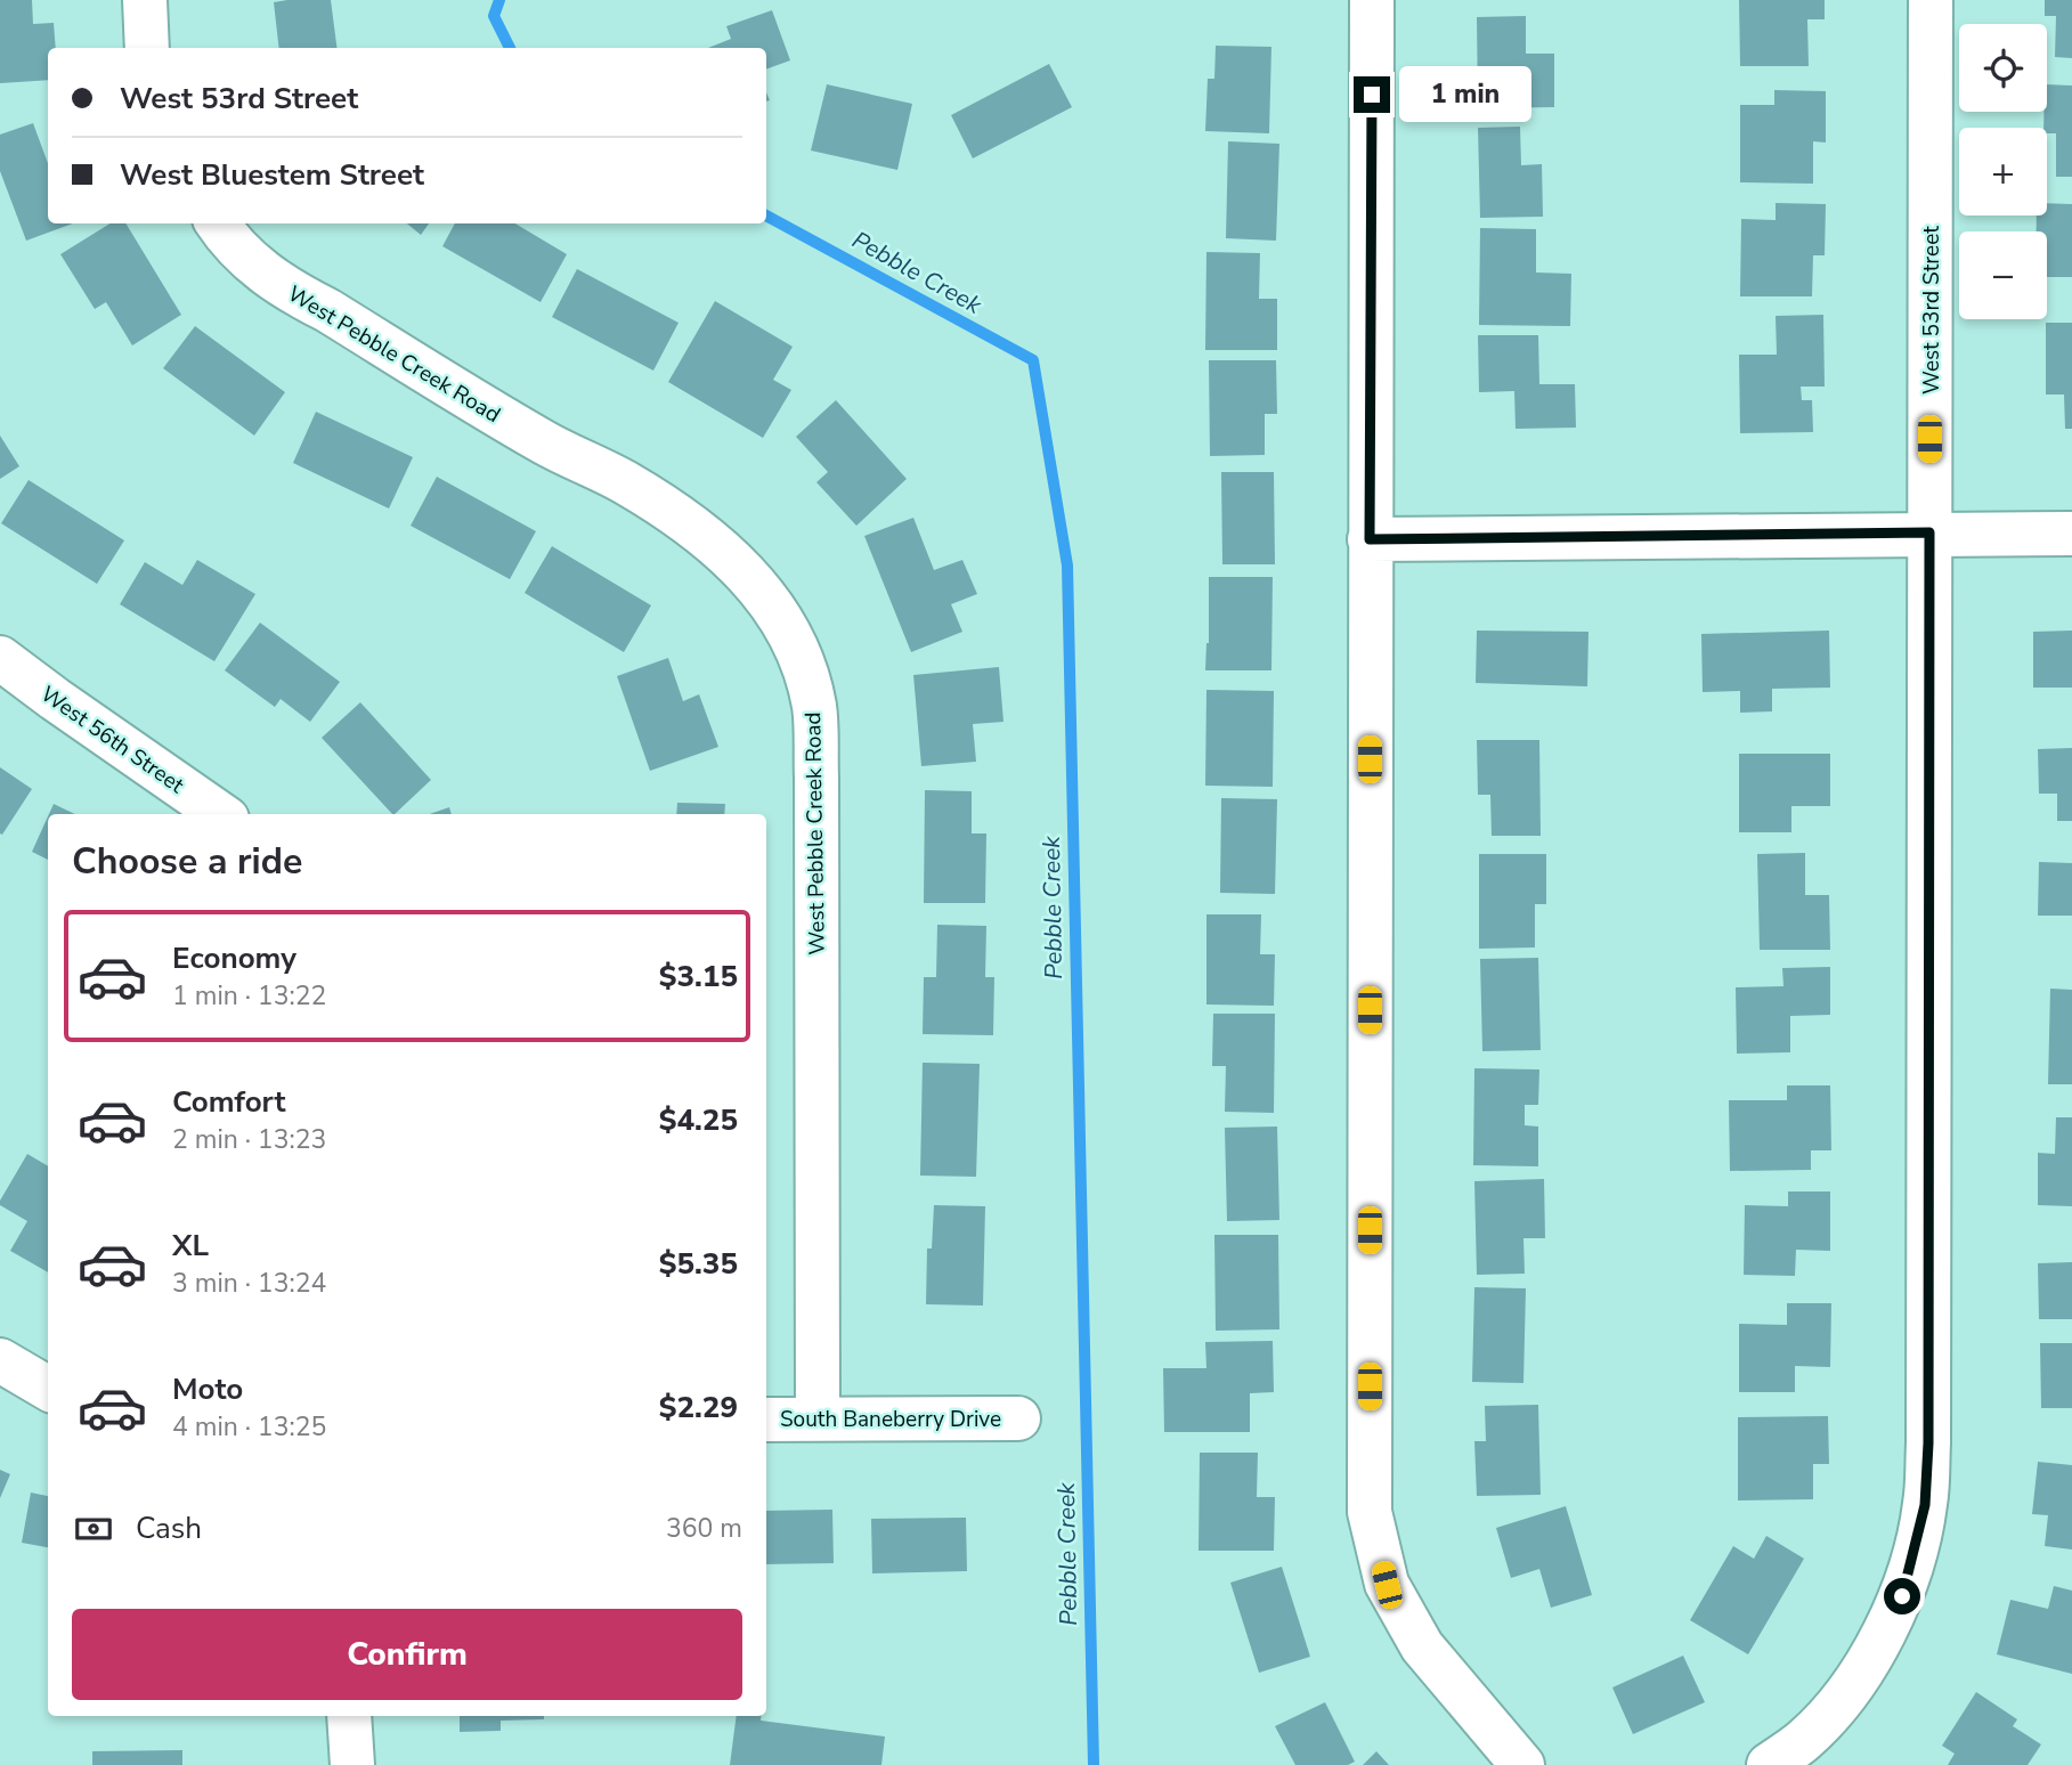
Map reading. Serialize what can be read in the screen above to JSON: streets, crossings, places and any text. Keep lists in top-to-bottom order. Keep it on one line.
{"streets":{"street":["West 53rd Street","West Pebble Creek Road","West 56th Street","South Baneberry Drive"]},"crossings":[["West Pebble Creek Road","South Baneberry Drive"]],"water":["Pebble Creek"],"page":{"map_buttons":["+","−"],"banner":["West 53rd Street","West Bluestem Street"],"bubble":"1 min","heading":"Choose a ride","list":[{"name":"Economy","note":"1 min · 13:22","value":"$3.15"},{"name":"Comfort","note":"2 min · 13:23","value":"$4.25"},{"name":"XL","note":"3 min · 13:24","value":"$5.35"},{"name":"Moto","note":"4 min · 13:25","value":"$2.29"}],"pay":["Cash","360 m"],"buttons":"Confirm"}}
